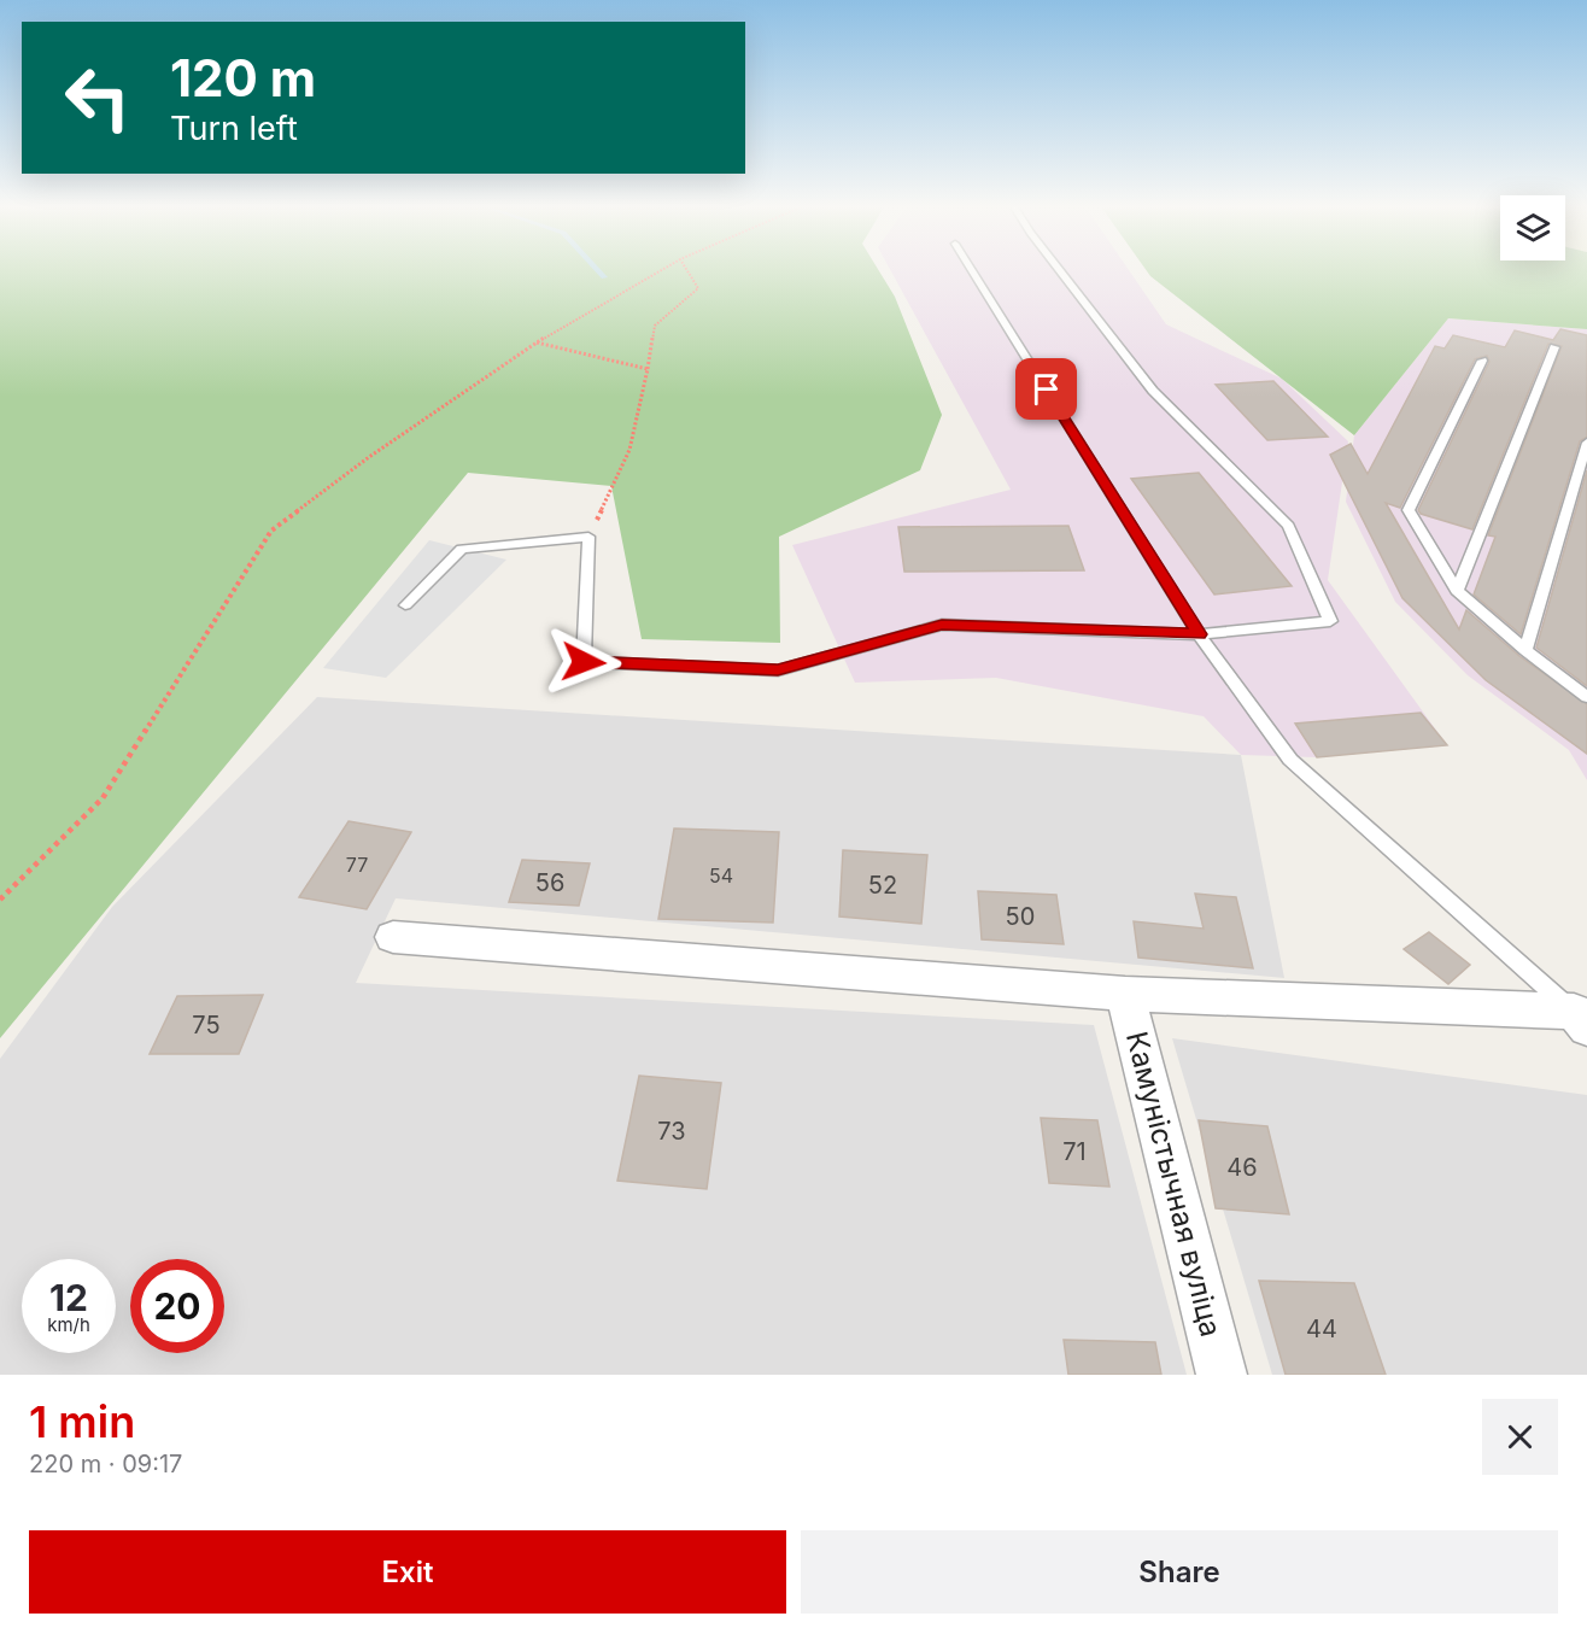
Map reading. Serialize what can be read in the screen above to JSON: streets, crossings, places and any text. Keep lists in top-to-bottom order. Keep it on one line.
{"streets":{"street":["Камуністычная вуліца"]},"house_numbers":["77","54","56","52","50","75","73","71","46","44"],"page":{"turn":["120 m","Turn left"],"speed":"12 km/h","limit":"20","heading":["1 min","220 m · 09:17"],"buttons":["Exit","Share"]}}
